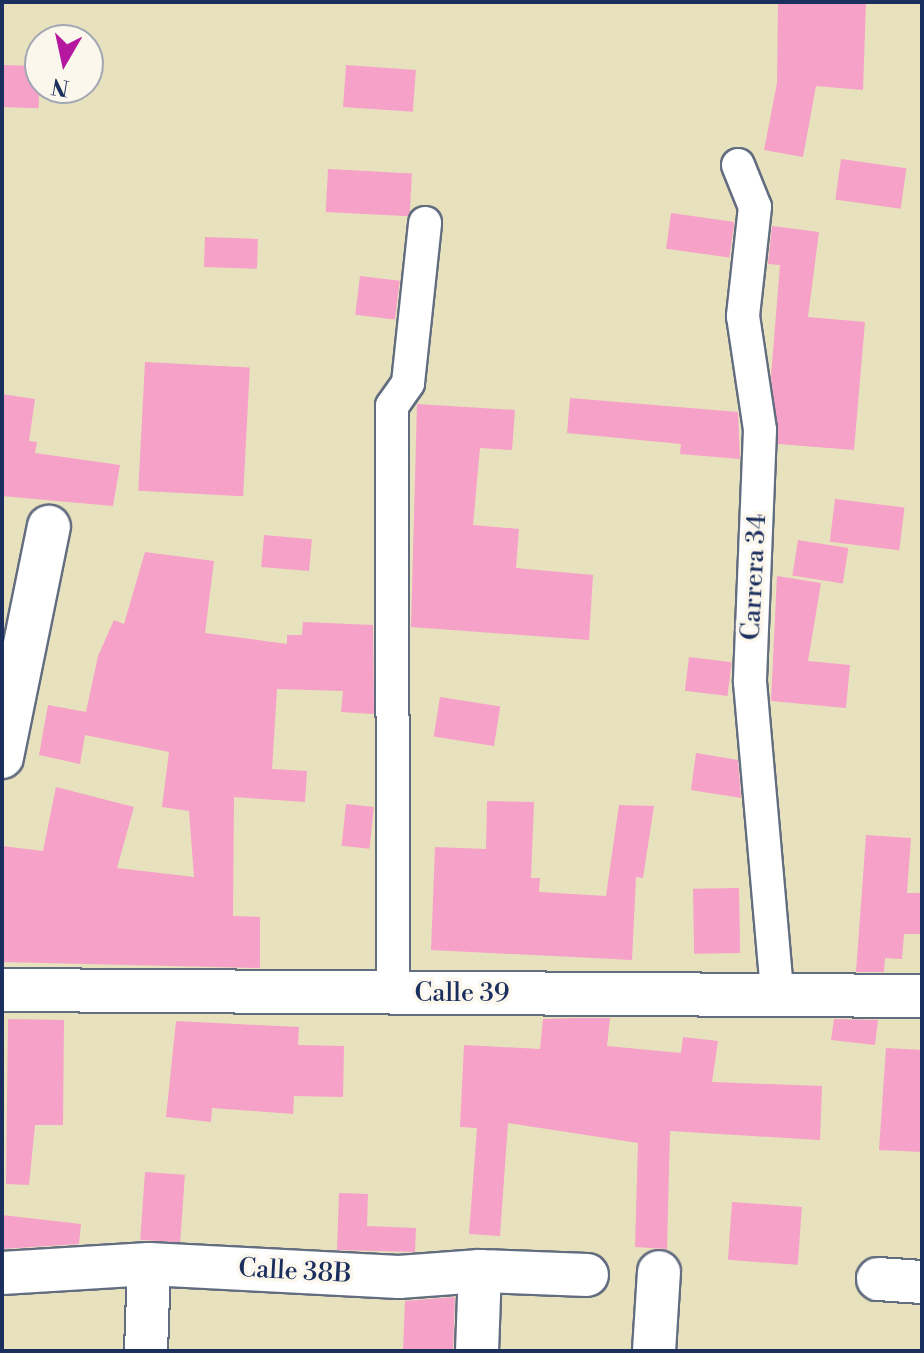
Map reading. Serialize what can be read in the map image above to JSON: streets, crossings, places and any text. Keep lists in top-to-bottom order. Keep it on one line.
{"streets":{"street":["Carrera 34","Calle 39","Calle 38B"]},"crossings":[["Carrera 34","Calle 39"]],"north":"bottom"}
